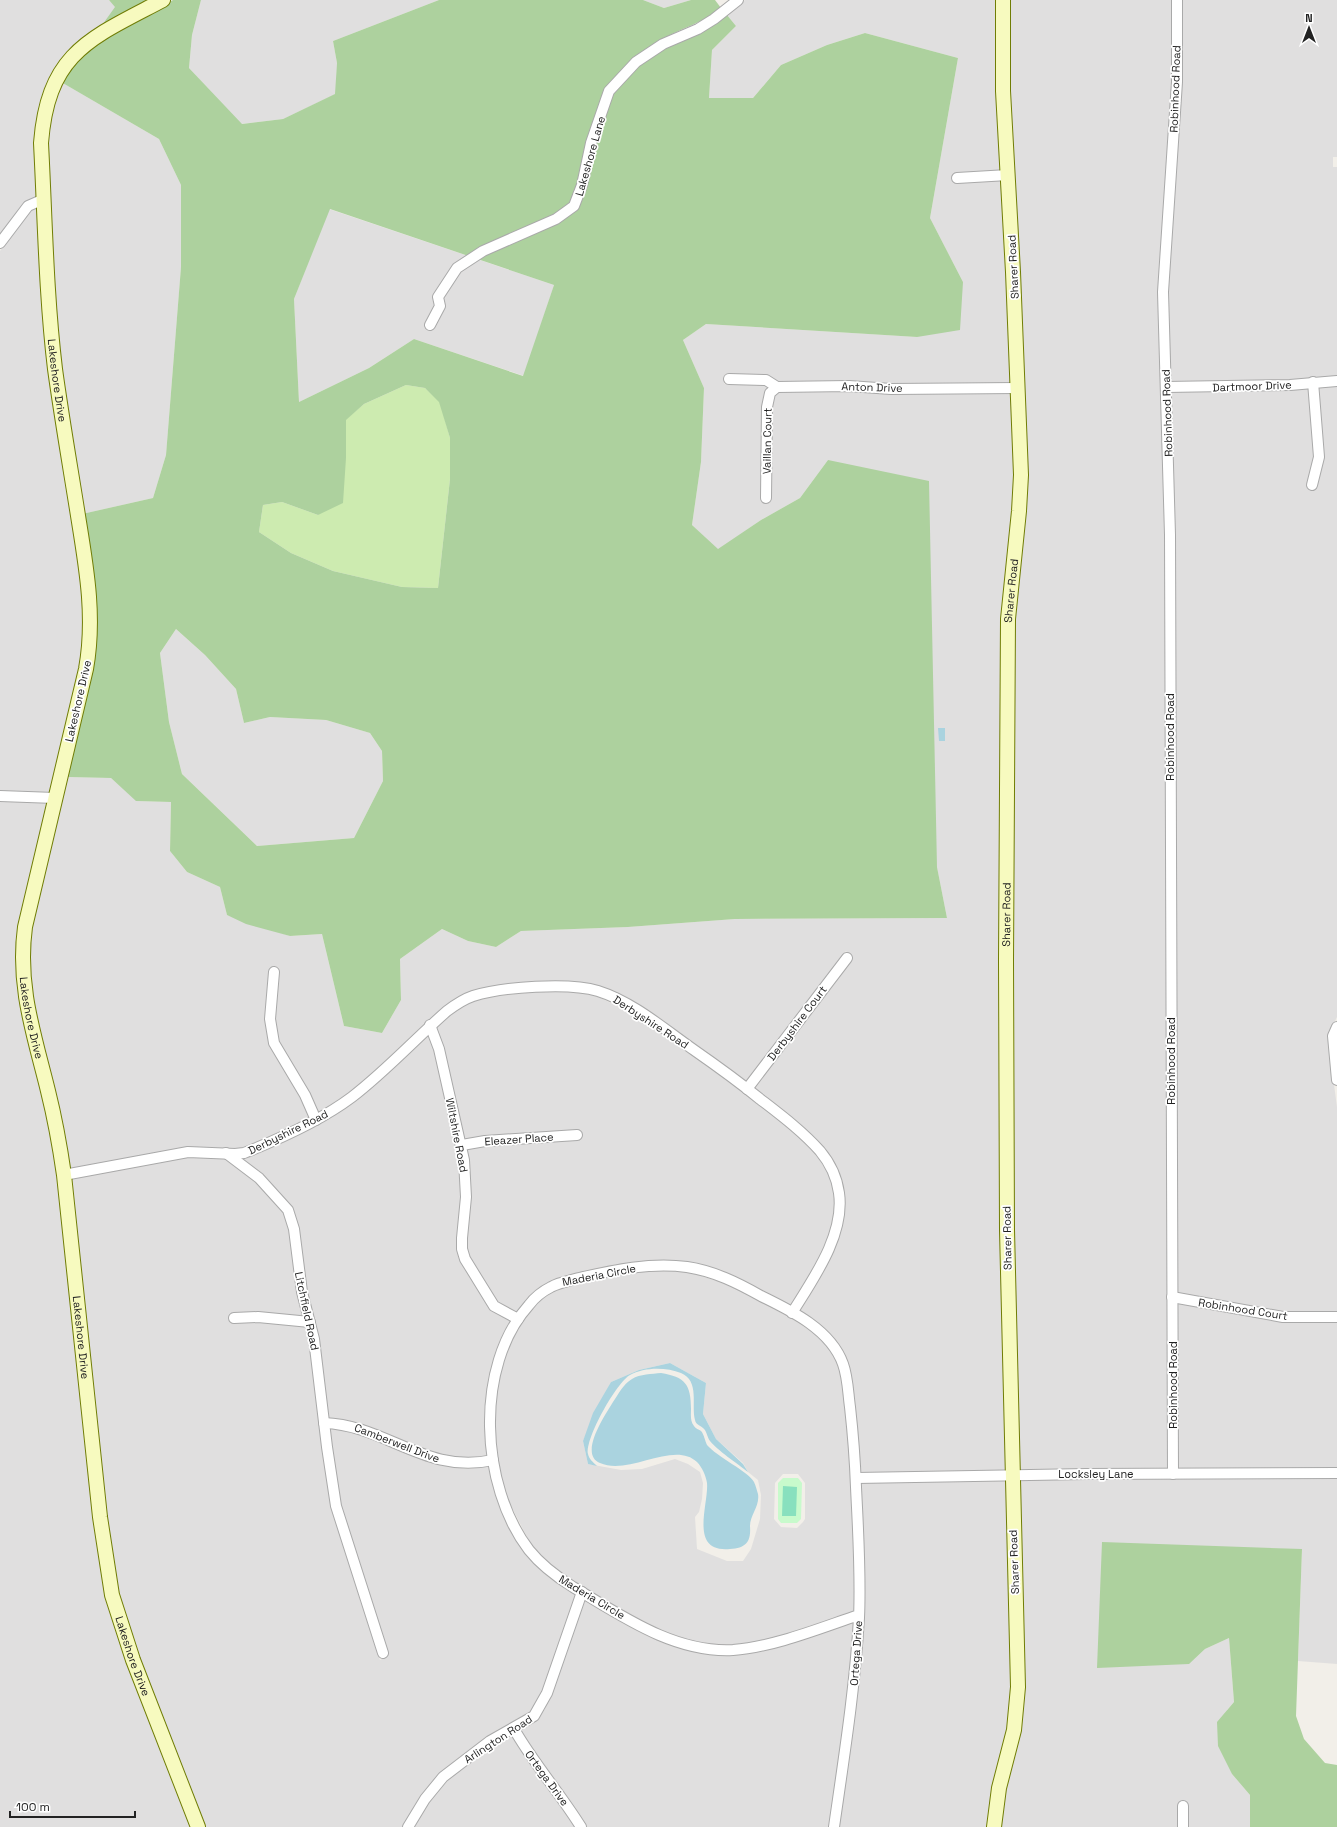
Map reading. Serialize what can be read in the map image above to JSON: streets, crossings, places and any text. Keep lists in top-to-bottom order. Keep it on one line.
{"streets":{"street":["Robinhood Road","Lakeshore Lane","Sharer Road","Lakeshore Drive","Dartmoor Drive","Anton Drive","Vaillan Court","Derbyshire Road","Derbyshire Court","Wiltshire Road","Eleazer Place","Maderia Circle","Robinhood Court","Litchfield Road","Camberwell Drive","Locksley Lane","Ortega Drive","Arlington Road"]},"crossings":[["Robinhood Road","Dartmoor Drive"],["Robinhood Road","Robinhood Court"],["Robinhood Road","Locksley Lane"],["Sharer Road","Anton Drive"],["Sharer Road","Locksley Lane"],["Anton Drive","Vaillan Court"],["Derbyshire Road","Derbyshire Court"],["Derbyshire Road","Wiltshire Road"],["Derbyshire Road","Maderia Circle"],["Derbyshire Road","Litchfield Road"],["Wiltshire Road","Eleazer Place"],["Wiltshire Road","Maderia Circle"],["Maderia Circle","Camberwell Drive"],["Maderia Circle","Locksley Lane"],["Maderia Circle","Ortega Drive"],["Maderia Circle","Arlington Road"],["Litchfield Road","Camberwell Drive"],["Locksley Lane","Ortega Drive"],["Ortega Drive","Arlington Road"]],"scale_bar":"100 m","north":"top"}
